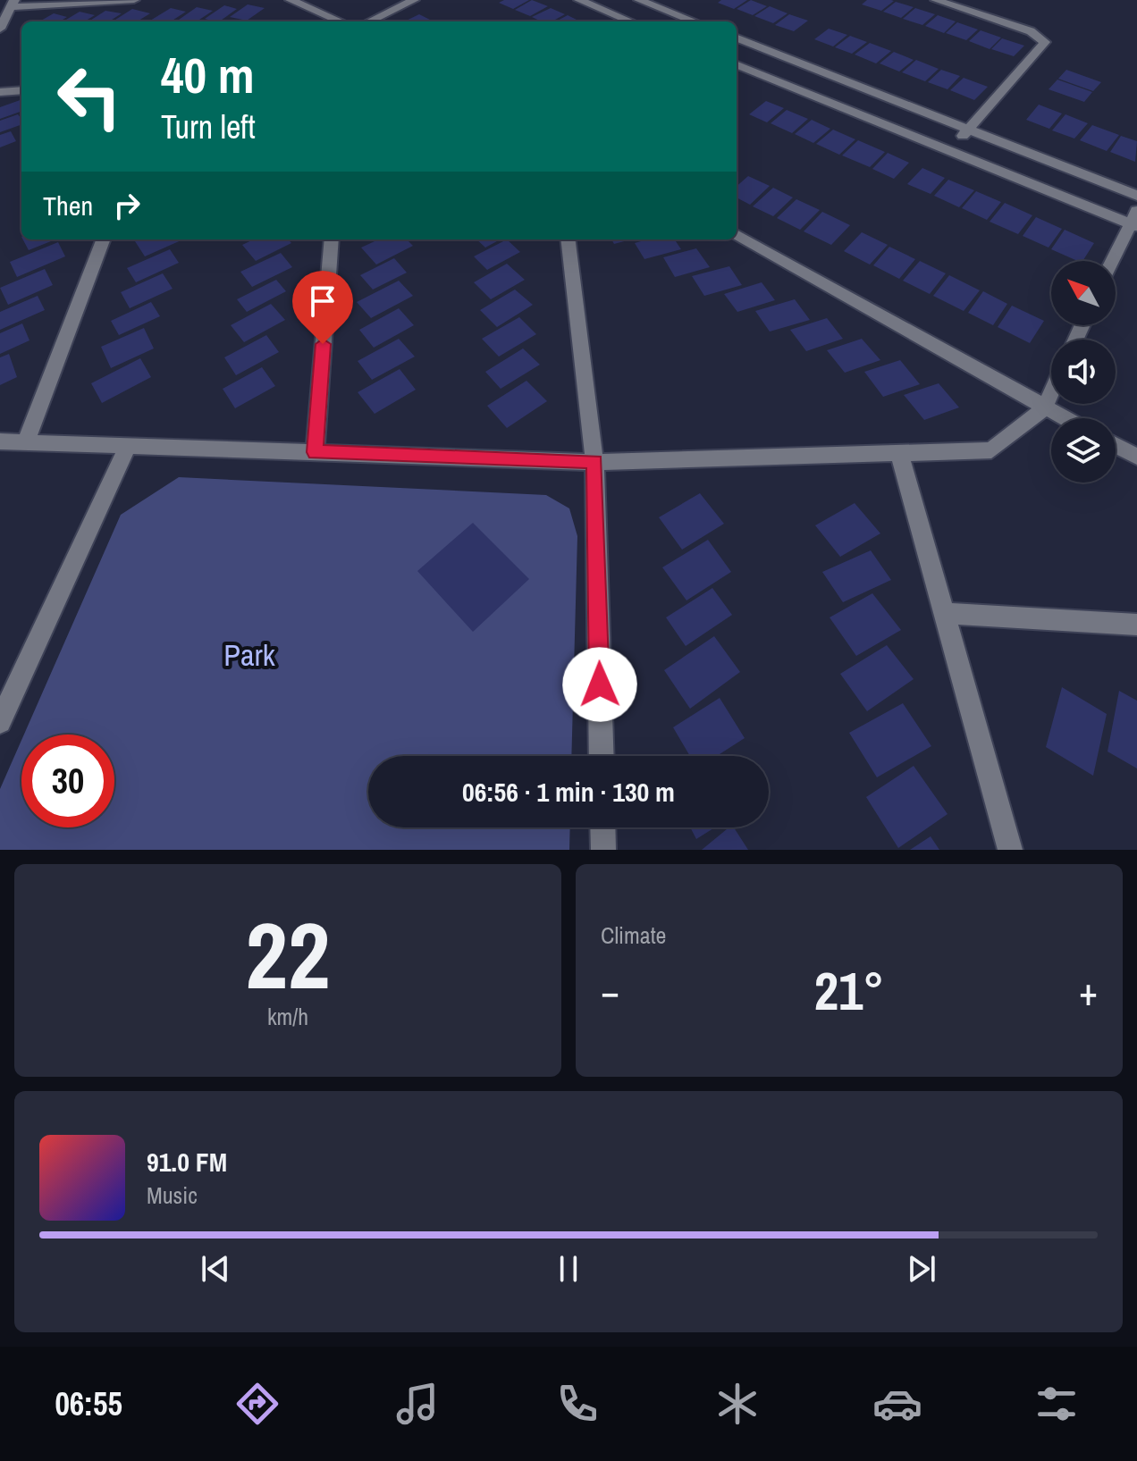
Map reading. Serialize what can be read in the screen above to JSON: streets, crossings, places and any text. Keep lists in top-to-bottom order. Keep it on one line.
{"parks":["Park"],"north":"top left","page":{"turn":["40 m","Turn left"],"then":"Then","limit":"30","trip":"06:56 · 1 min · 130 m","tile":[["22","km/h"],"Climate"],"heat":["−","21°","+"],"song":["91.0 FM","Music"],"tabs":"06:55"}}
